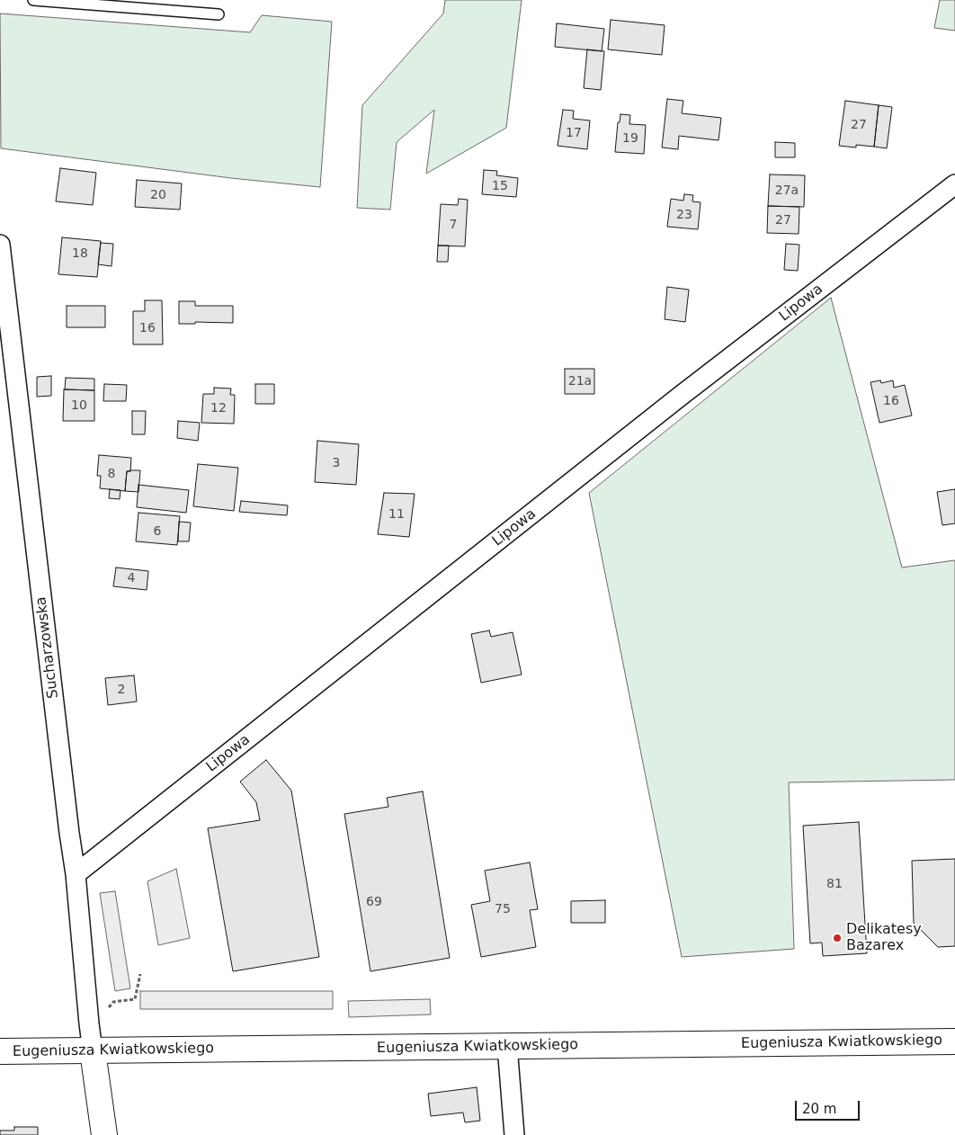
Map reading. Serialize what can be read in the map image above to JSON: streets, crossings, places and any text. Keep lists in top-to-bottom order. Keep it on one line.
{"streets":{"main road":["Eugeniusza Kwiatkowskiego"],"street":["Lipowa","Sucharzowska"]},"crossings":[["Lipowa","Sucharzowska"],["Sucharzowska","Eugeniusza Kwiatkowskiego"]],"places":["Delikatesy Bazarex"],"house_numbers":["27","17","19","15","27a","20","23","27","7","18","16","21a","16","10","12","3","8","11","6","4","2","81","69","75"],"scale_bar":"20 m"}
